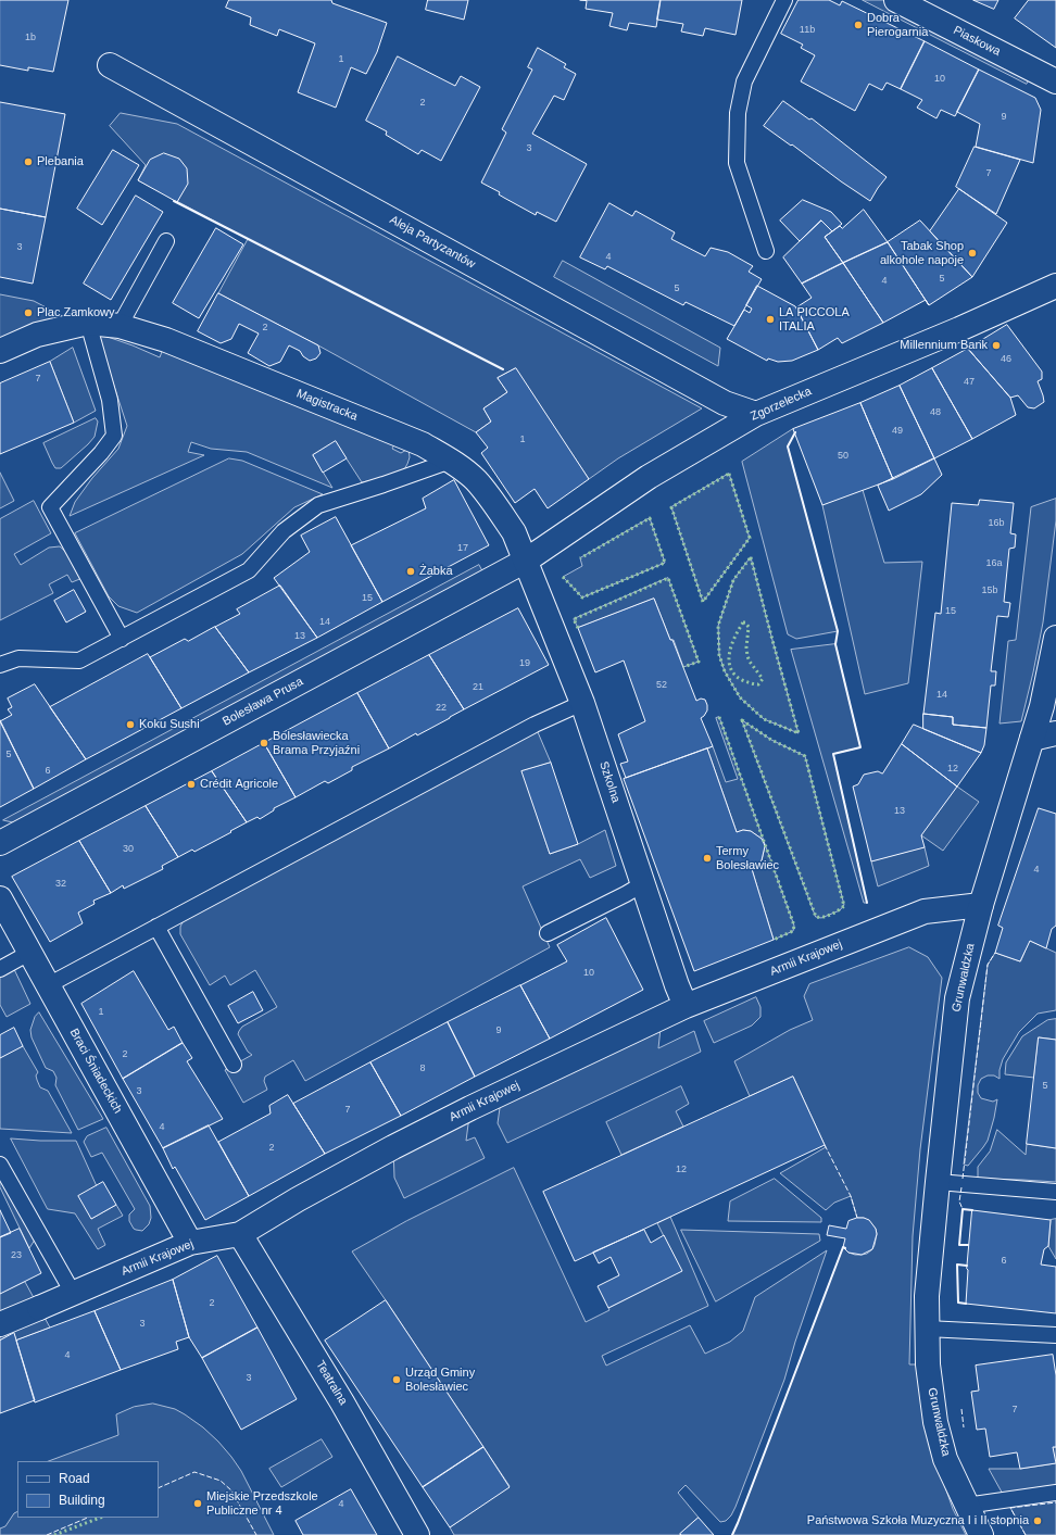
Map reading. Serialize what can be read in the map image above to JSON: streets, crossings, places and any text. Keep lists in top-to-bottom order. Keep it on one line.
{"streets":{"street":["Piaskowa","Aleja Partyzantów","Zgorzelecka","Magistracka","Bolesława Prusa","Szkolna","Armii Krajowej","Grunwaldzka","Braci Śniadeckich","Teatralna"]},"crossings":[["Aleja Partyzantów","Zgorzelecka"],["Zgorzelecka","Magistracka"],["Zgorzelecka","Bolesława Prusa"],["Zgorzelecka","Szkolna"],["Magistracka","Bolesława Prusa"],["Magistracka","Szkolna"],["Bolesława Prusa","Szkolna"],["Szkolna","Armii Krajowej"],["Armii Krajowej","Grunwaldzka"],["Armii Krajowej","Braci Śniadeckich"],["Armii Krajowej","Teatralna"]],"places":["Dobra Pierogarnia","Plebania","Tabak Shop alkohole napoje","Plac Zamkowy","LA PICCOLA ITALIA","Millennium Bank","Żabka","Koku Sushi","Bolesławiecka Brama Przyjaźni","Crédit Agricole","Termy Bolesławiec","Urząd Gminy Bolesławiec","Miejskie Przedszkole Publiczne nr 4","Państwowa Szkoła Muzyczna I i II stopnia"],"house_numbers":["11b","1b","1","10","2","9","3","7","3","4","5","4","5","2","46","7","47","48","49","1","50","16b","17","16a","15b","15","15","14","13","19","52","21","14","22","5","12","6","13","30","4","32","10","1","9","2","8","5","3","7","4","2","12","23","6","2","3","4","3","7","4"],"legend":["Road","Building"]}
